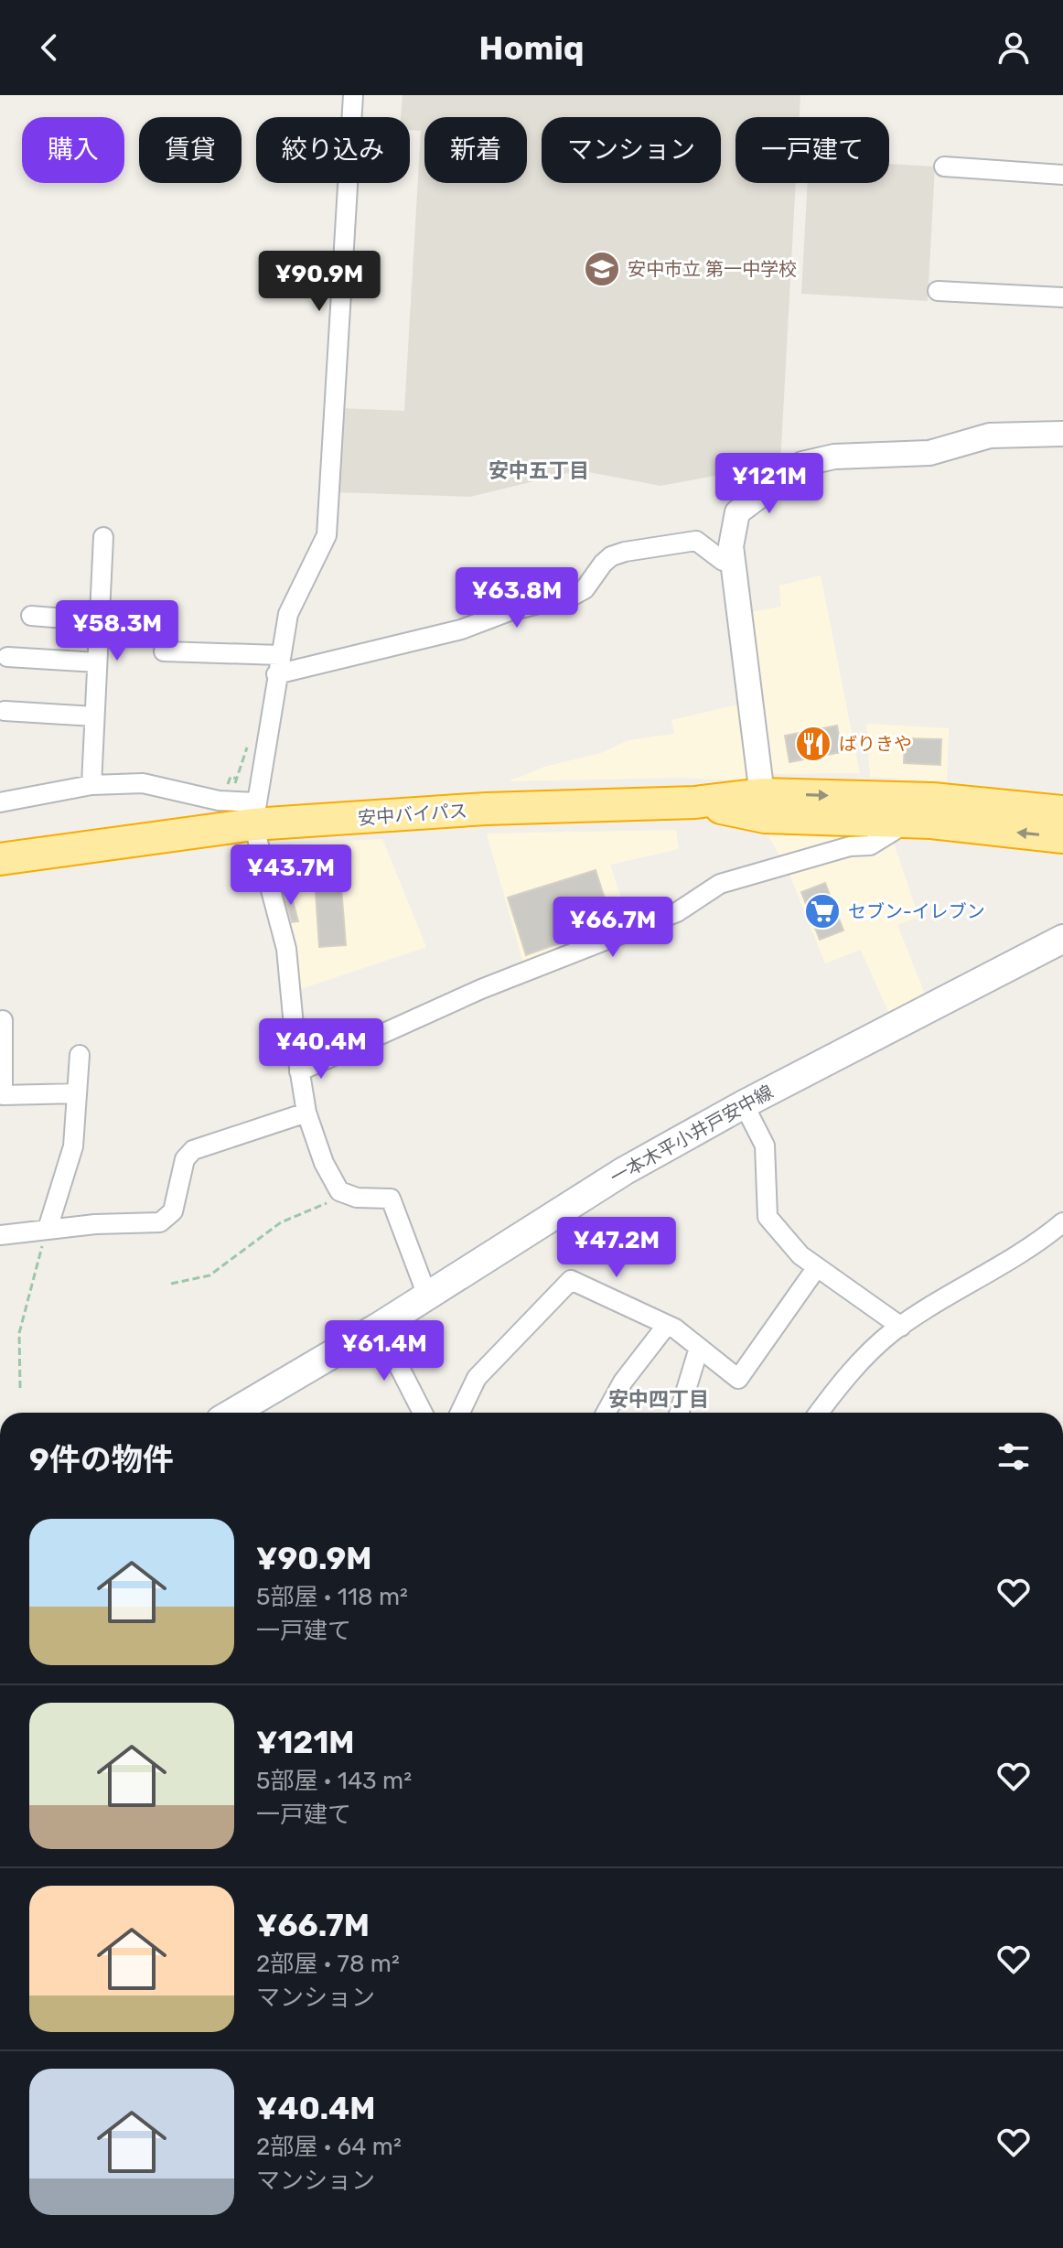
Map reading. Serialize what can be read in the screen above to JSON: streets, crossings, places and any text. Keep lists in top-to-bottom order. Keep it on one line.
{"streets":{"highway":["安中バイパス"],"main road":["一本木平小井戸安中線"]},"districts":["安中五丁目","安中四丁目"],"places":{"school or university":["安中市立 第一中学校"],"restaurant":["ばりきや"],"supermarket":["セブン-イレブン"]},"page":{"header":"Homiq","chip":["購入","賃貸","絞り込み","新着","マンション","一戸建て"],"price":["¥90.9M","¥121M","¥63.8M","¥58.3M","¥43.7M","¥66.7M","¥40.4M","¥47.2M","¥61.4M"],"heading":"9件の物件","list":[{"name":"¥90.9M","note":"5部屋 · 118 m² · 一戸建て"},{"name":"¥121M","note":"5部屋 · 143 m² · 一戸建て"},{"name":"¥66.7M","note":"2部屋 · 78 m² · マンション"},{"name":"¥40.4M","note":"2部屋 · 64 m² · マンション"}]}}
